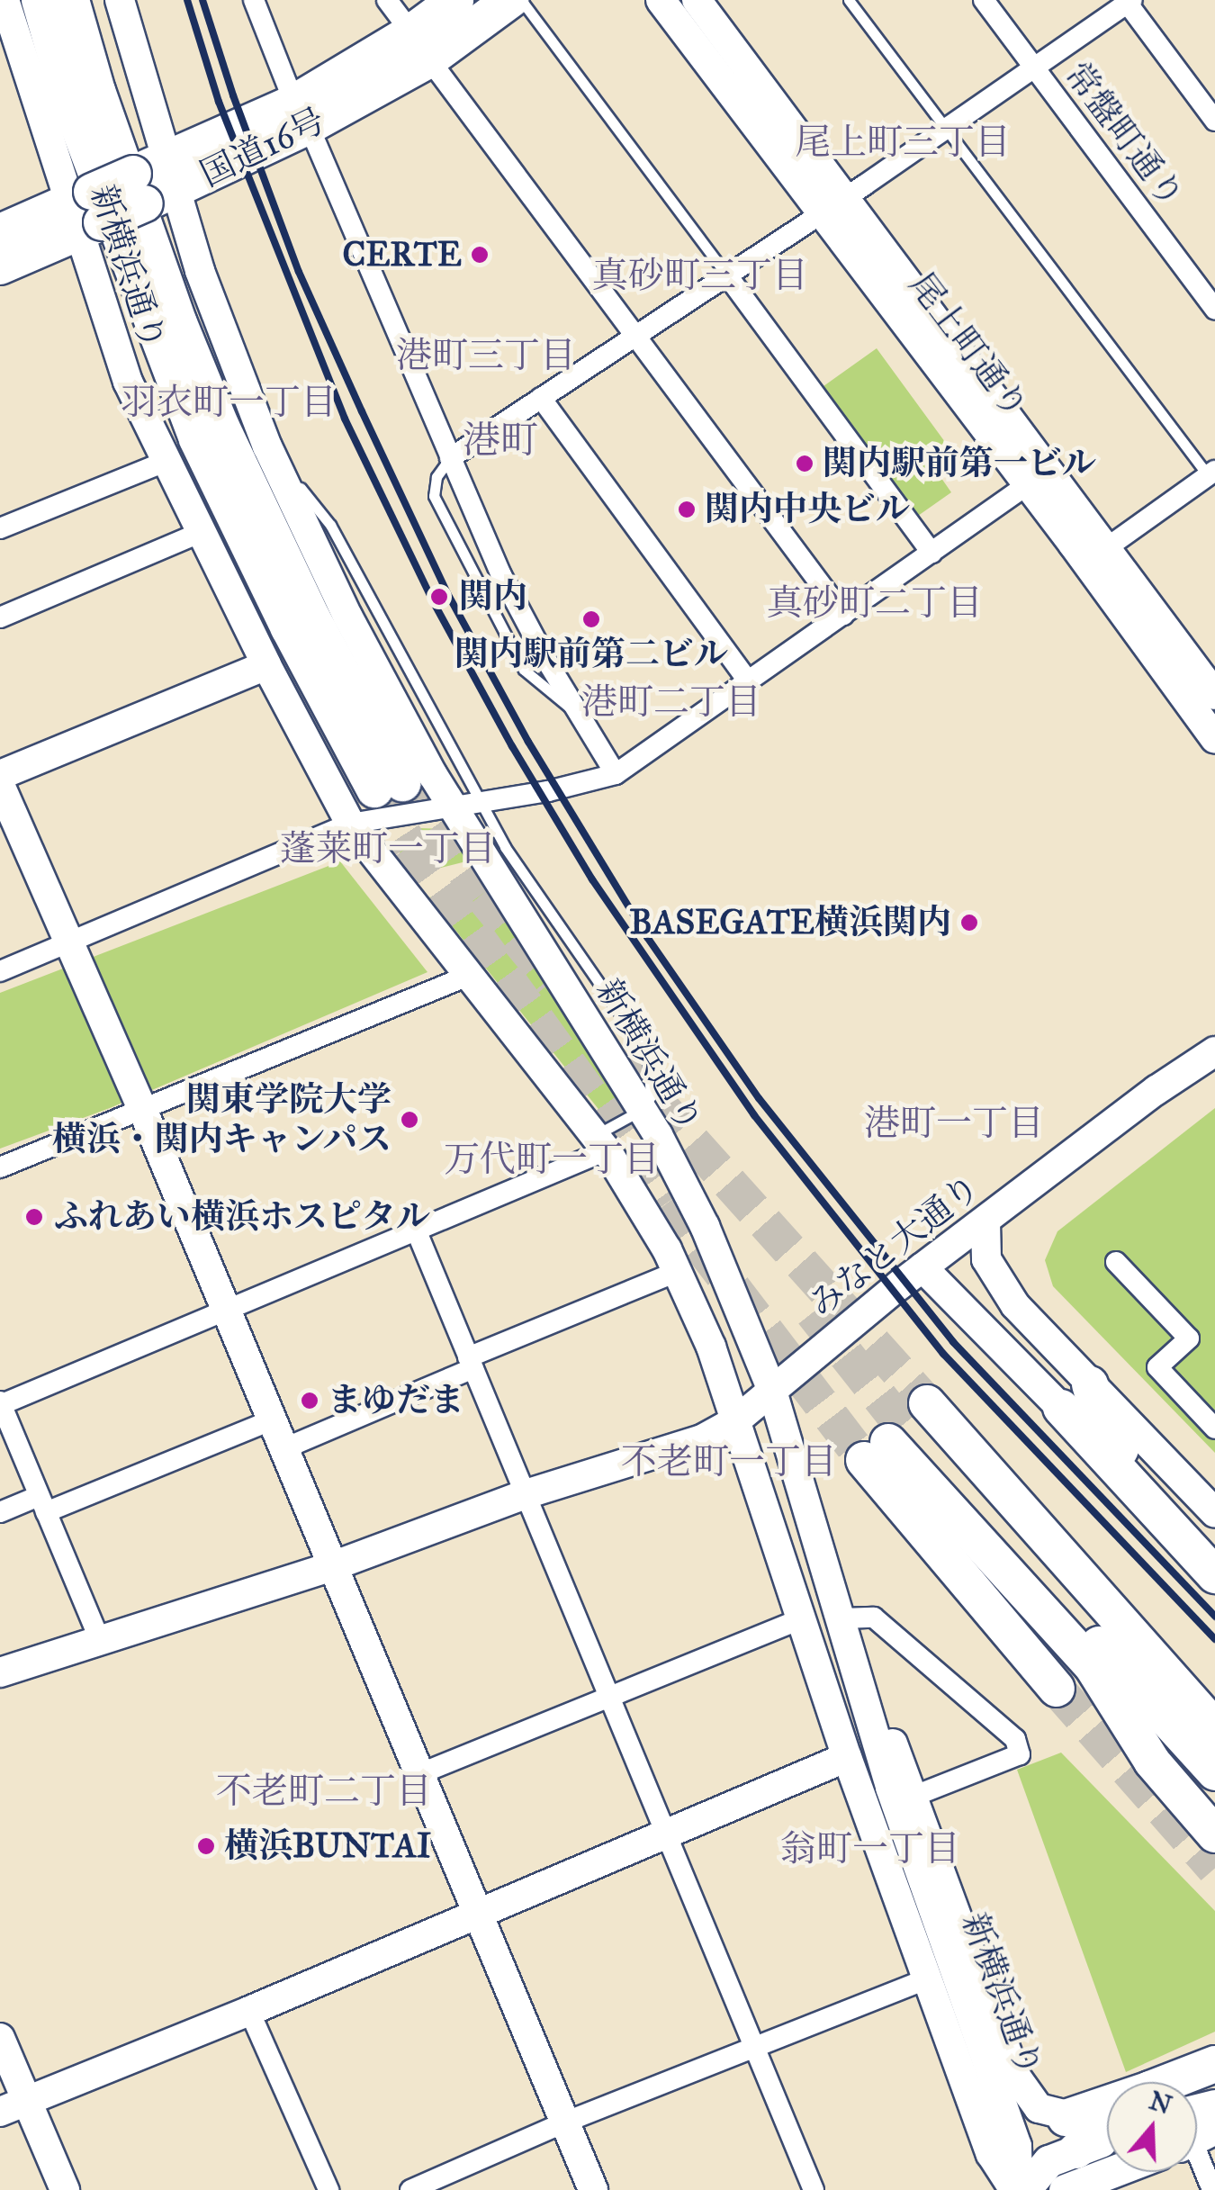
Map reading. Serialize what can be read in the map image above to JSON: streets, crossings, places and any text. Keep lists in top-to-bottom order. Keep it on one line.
{"streets":{"highway":["国道16号"],"street":["常盤町通り","新横浜通り","尾上町通り","みなと大通り"]},"crossings":[["国道16号","新横浜通り"],["新横浜通り","みなと大通り"]],"districts":["尾上町三丁目","真砂町三丁目","港町三丁目","羽衣町一丁目","港町","真砂町二丁目","港町二丁目","蓬莱町一丁目","港町一丁目","万代町一丁目","不老町一丁目","不老町二丁目","翁町一丁目"],"places":["CERTE","関内駅前第一ビル","関内中央ビル","関内","関内駅前第二ビル","BASEGATE横浜関内","関東学院大学 横浜・関内キャンパス","ふれあい横浜ホスピタル","まゆだま","横浜BUNTAI"],"north":"top"}
